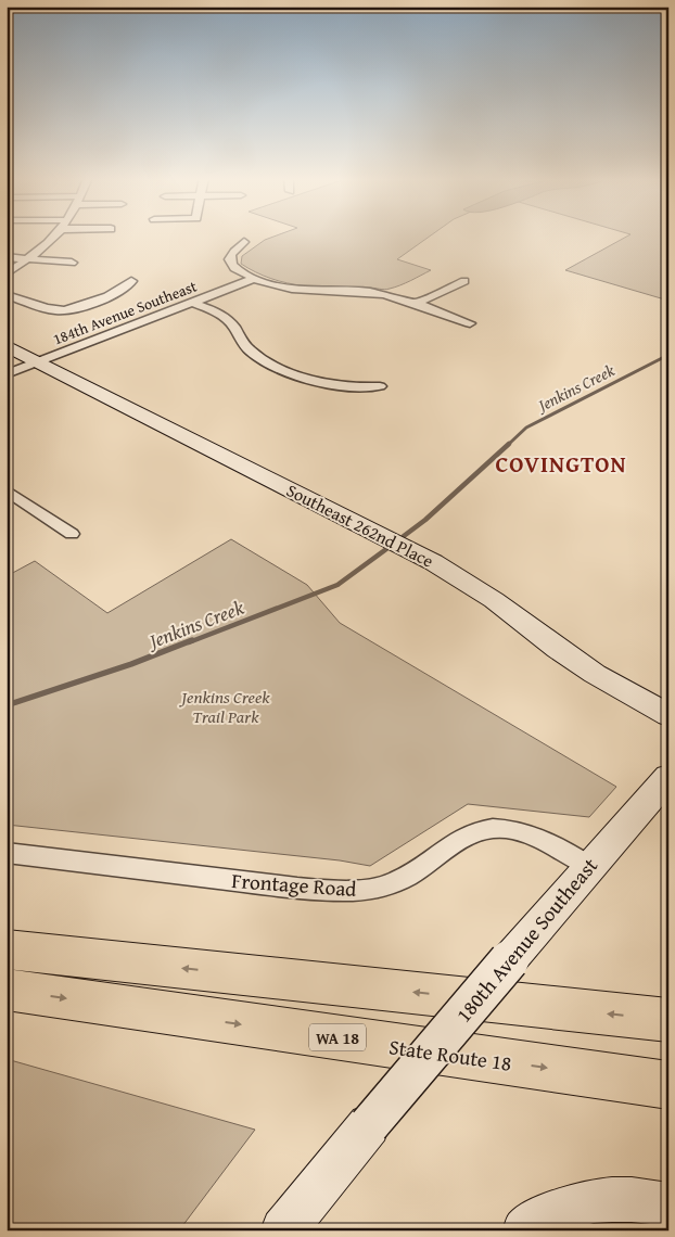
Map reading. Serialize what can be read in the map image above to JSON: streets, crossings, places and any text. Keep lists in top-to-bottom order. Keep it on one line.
{"streets":{"highway":["WA 18","State Route 18"],"street":["184th Avenue Southeast","Southeast 262nd Place","Frontage Road","180th Avenue Southeast"]},"crossings":[["184th Avenue Southeast","Southeast 262nd Place"],["Frontage Road","180th Avenue Southeast"]],"districts":["COVINGTON"],"water":["Jenkins Creek"],"parks":["Jenkins Creek Trail Park"]}
